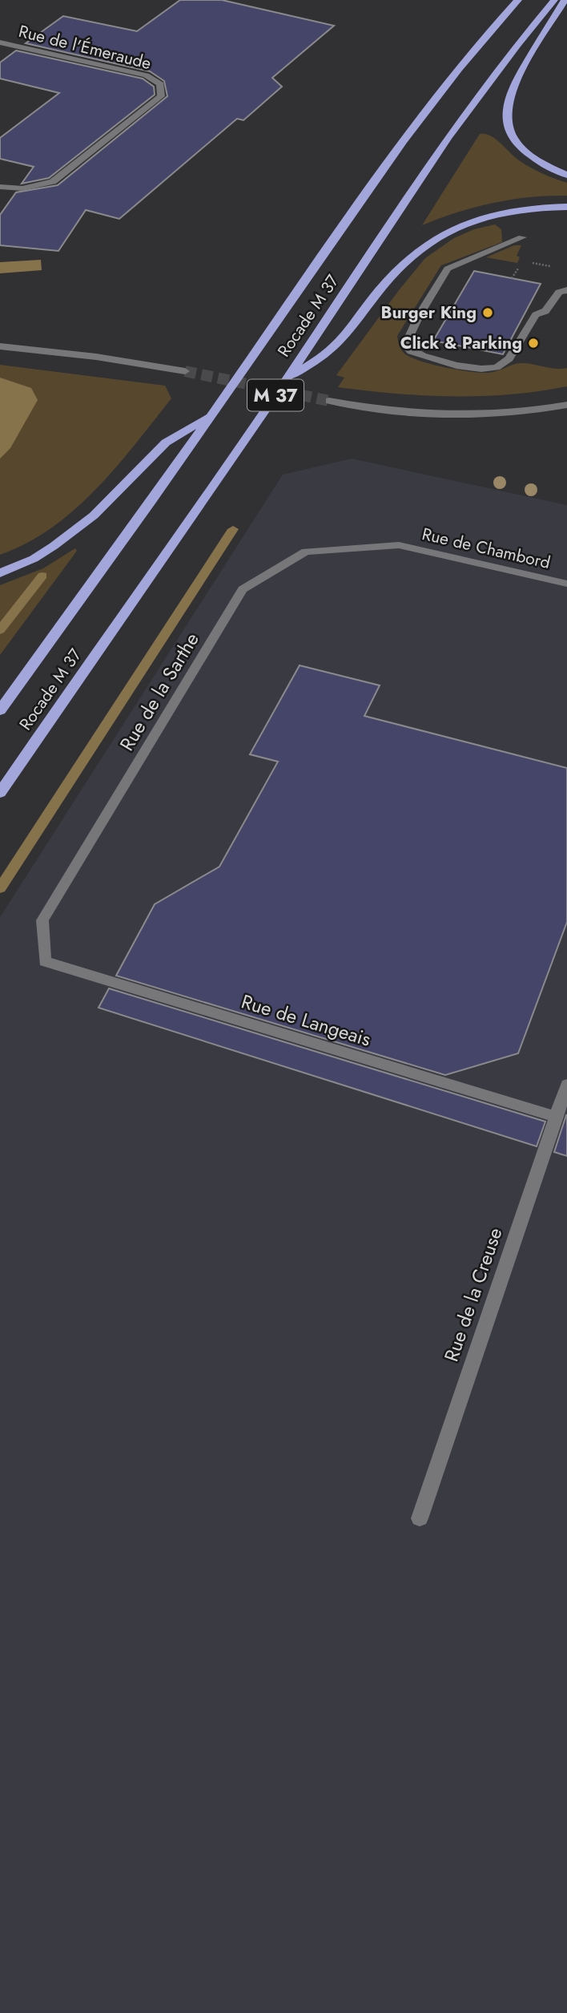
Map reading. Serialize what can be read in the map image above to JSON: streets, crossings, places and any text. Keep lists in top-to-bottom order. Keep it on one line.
{"streets":{"highway":["Rocade M 37","M 37"],"street":["Rue de l'Émeraude","Rue de Chambord","Rue de la Sarthe","Rue de Langeais","Rue de la Creuse"]},"crossings":[["Rocade M 37","M 37"],["Rue de Chambord","Rue de la Sarthe"],["Rue de la Sarthe","Rue de Langeais"],["Rue de Langeais","Rue de la Creuse"]],"places":["Burger King","Click & Parking"]}
